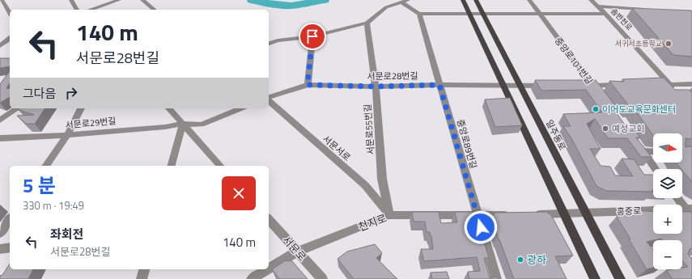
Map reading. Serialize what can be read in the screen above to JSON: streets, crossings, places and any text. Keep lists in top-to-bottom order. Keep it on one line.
{"streets":{"main road":["일주동로"],"street":["솜반천로","중앙로101번길","서문로28번길","서문로29번길","서문로55번길","중앙로89번길","서문서로","홍중로","천지로","서문로"]},"crossings":[["서문로28번길","서문로55번길"],["서문로28번길","일주동로"],["서문로28번길","중앙로89번길"],["서문로55번길","서문서로"],["서문로55번길","천지로"],["일주동로","홍중로"],["중앙로89번길","천지로"],["서문서로","천지로"],["천지로","서문로"]],"places":["서귀서초등학교","이어도교육문화센터","예성교회","광하"],"north":"right","page":{"turn":["140 m","서문로28번길"],"then":"그다음","map_buttons":["+","−"],"heading":["5 분","330 m · 19:49"],"list":[{"name":"좌회전","note":"서문로28번길","value":"140 m"}]}}
